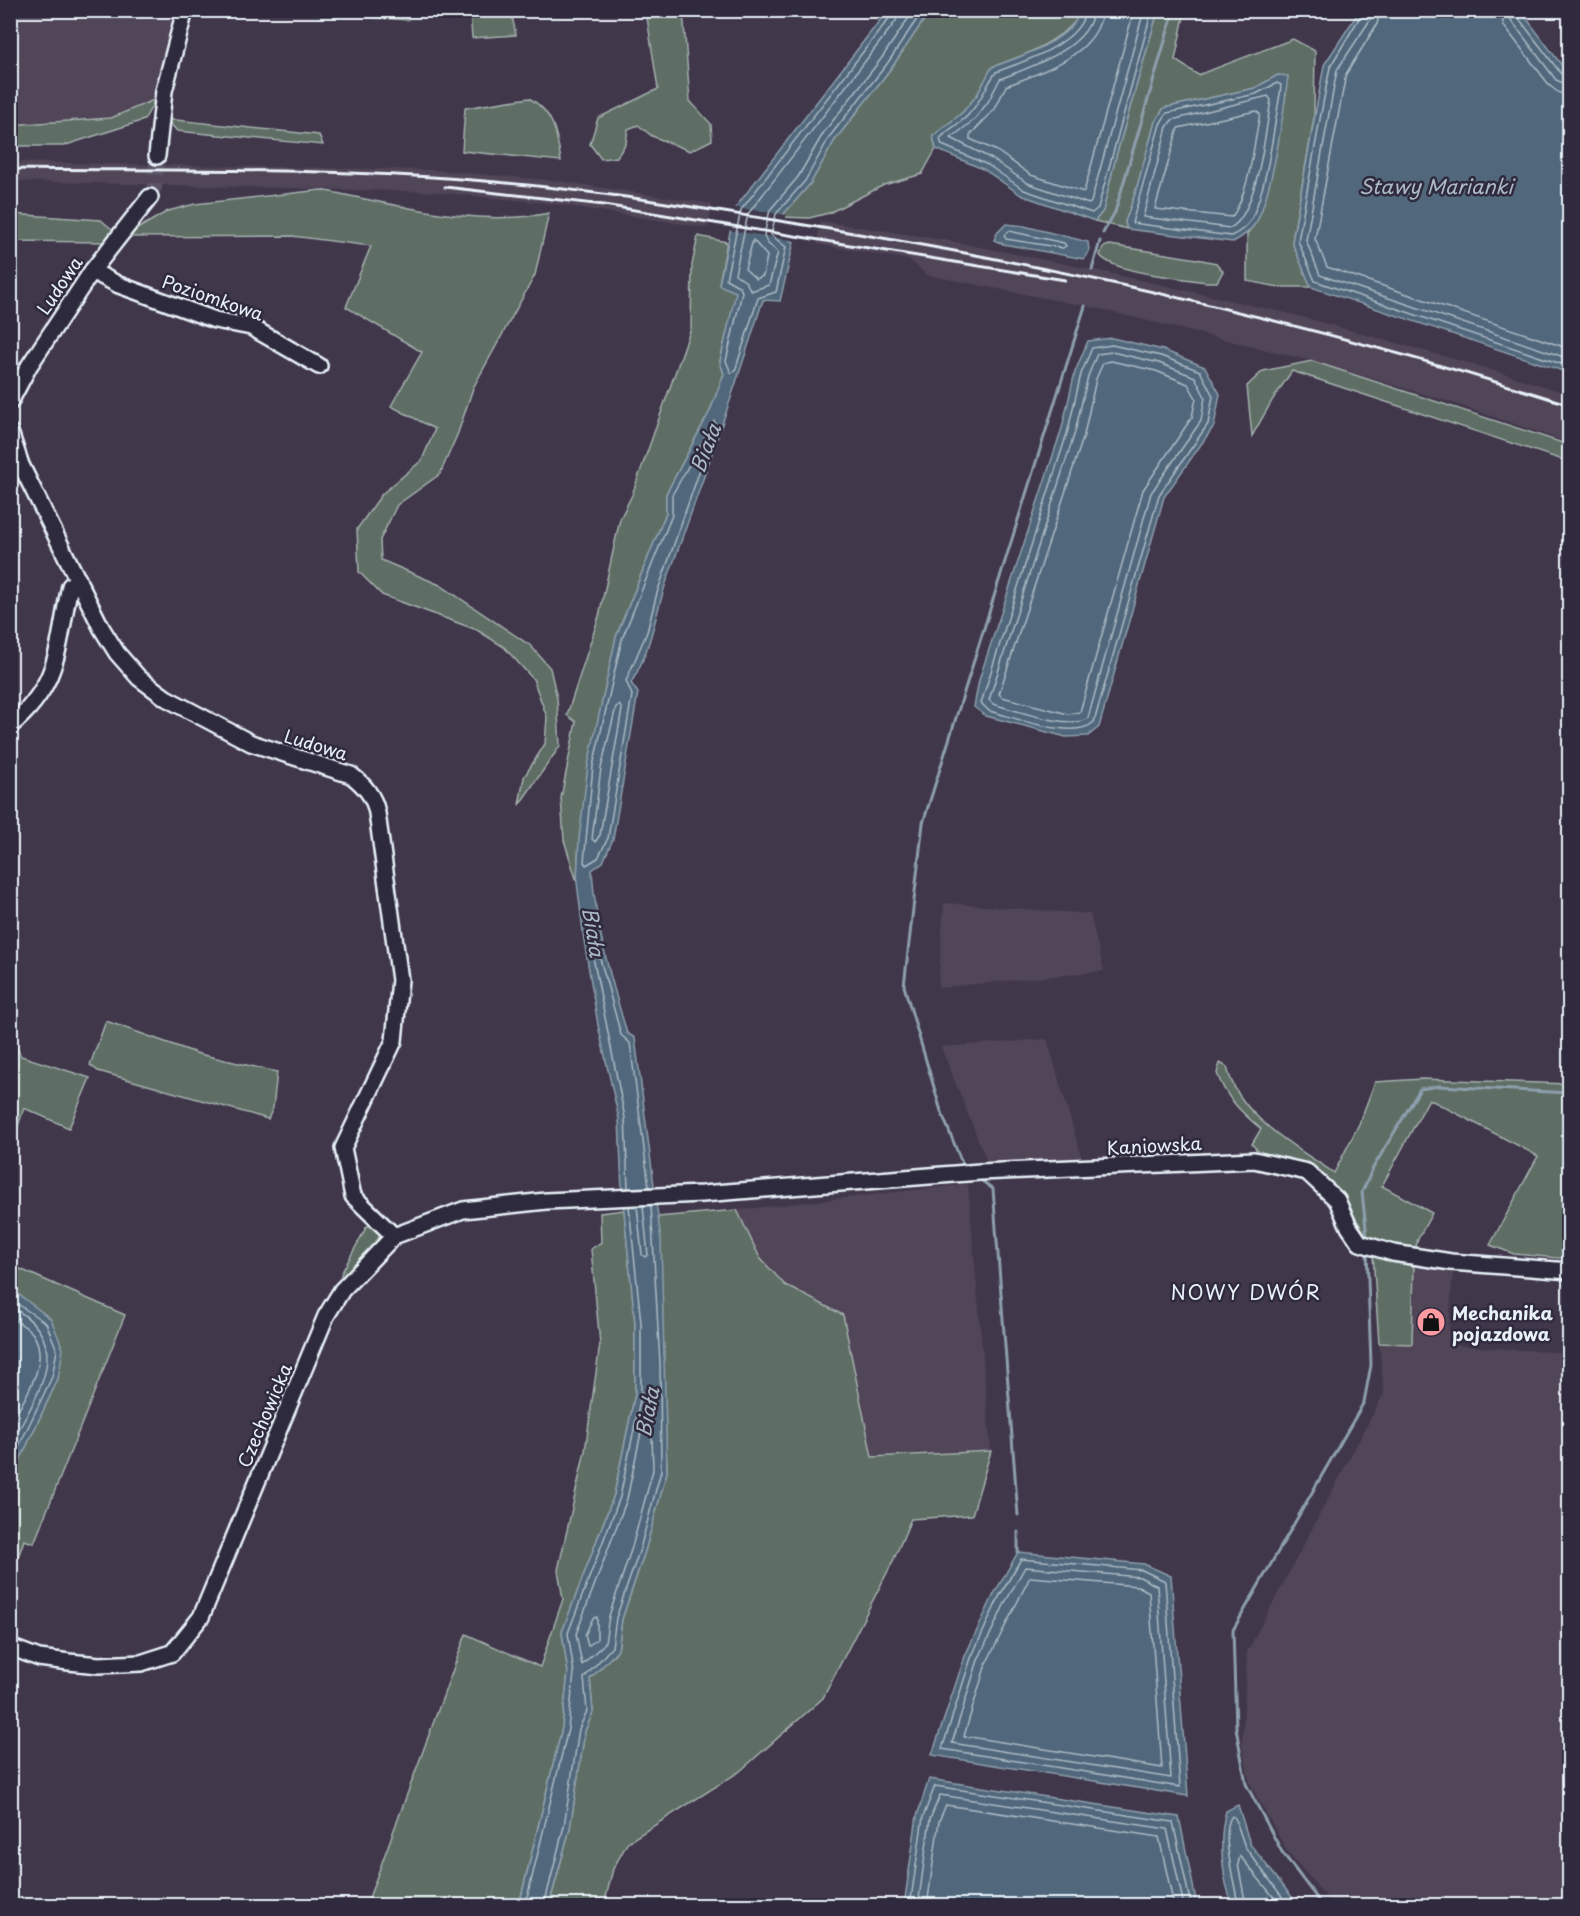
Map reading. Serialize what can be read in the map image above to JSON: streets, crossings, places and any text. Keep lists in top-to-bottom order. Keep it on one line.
{"streets":{"street":["Ludowa","Poziomkowa","Kaniowska","Czechowicka"]},"crossings":[["Ludowa","Poziomkowa"],["Ludowa","Czechowicka"],["Kaniowska","Czechowicka"]],"districts":["NOWY DWÓR"],"water":["Stawy Marianki","Biała"],"places":{"shop":["Mechanika pojazdowa"]}}
